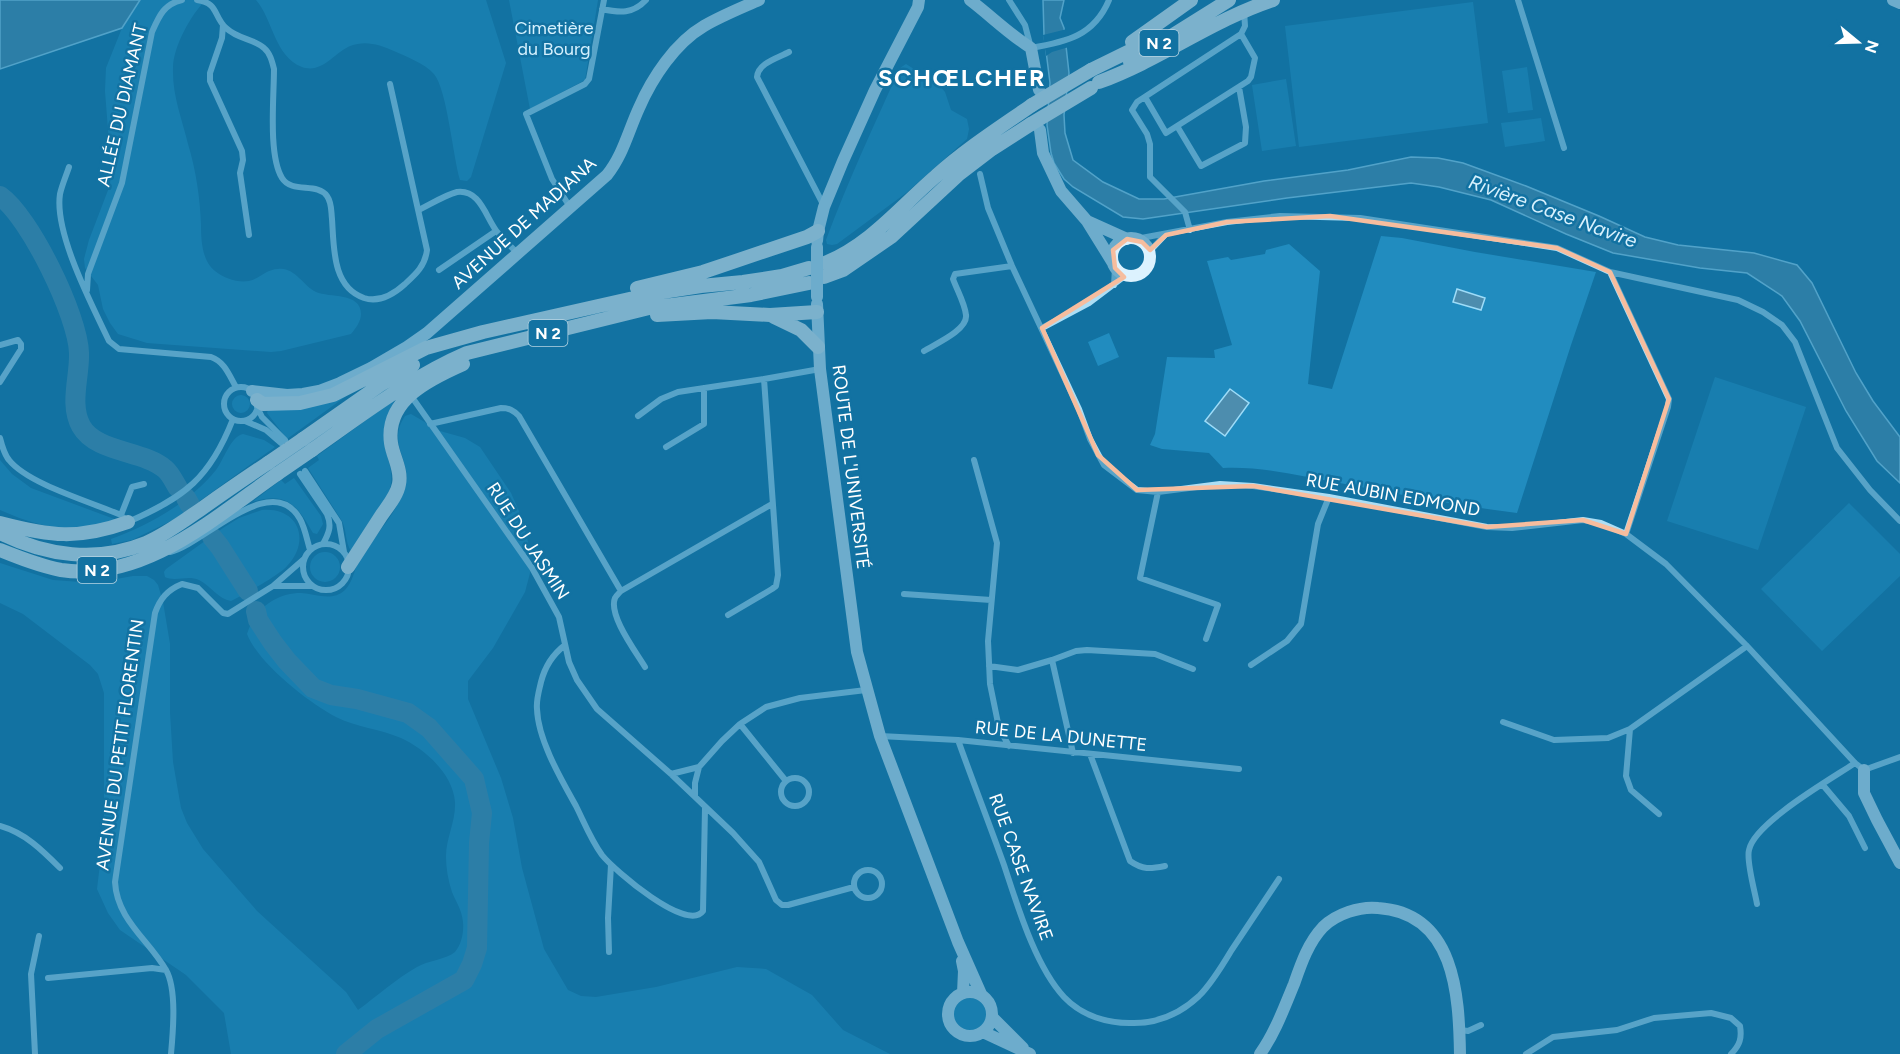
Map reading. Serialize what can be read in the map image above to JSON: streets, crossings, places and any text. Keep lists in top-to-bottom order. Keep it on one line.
{"streets":{"main road":["N 2","AVENUE DE MADIANA","ROUTE DE L'UNIVERSITÉ"],"street":["ALLÉE DU DIAMANT","RUE AUBIN EDMOND","RUE DU JASMIN","RUE DE LA DUNETTE","AVENUE DU PETIT FLORENTIN","RUE CASE NAVIRE"]},"crossings":[["ROUTE DE L'UNIVERSITÉ","RUE DE LA DUNETTE"],["RUE DE LA DUNETTE","RUE CASE NAVIRE"]],"districts":["SCHŒLCHER"],"water":["Rivière Case Navire"],"parks":["Cimetière du Bourg"],"north":"right"}
